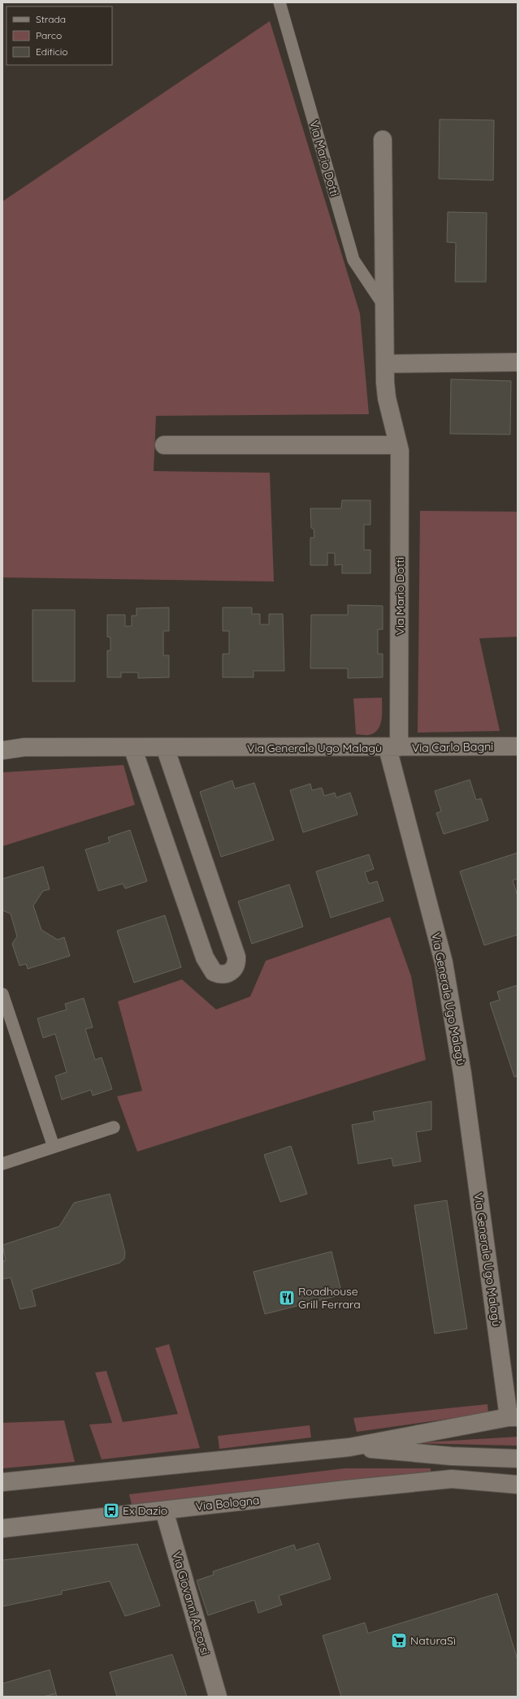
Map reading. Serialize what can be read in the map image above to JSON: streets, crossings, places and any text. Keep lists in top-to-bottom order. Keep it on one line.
{"streets":{"street":["Via Mario Dotti","Via Carlo Bagni","Via Generale Ugo Malagù","Via Bologna","Via Giovanni Accorsi"]},"crossings":[["Via Mario Dotti","Via Carlo Bagni"],["Via Mario Dotti","Via Generale Ugo Malagù"],["Via Carlo Bagni","Via Generale Ugo Malagù"],["Via Bologna","Via Giovanni Accorsi"]],"places":{"restaurant":["Roadhouse Grill Ferrara"],"bus stop":["Ex Dazio"],"supermarket":["NaturaSì"]},"legend":["Strada","Parco","Edificio"]}
